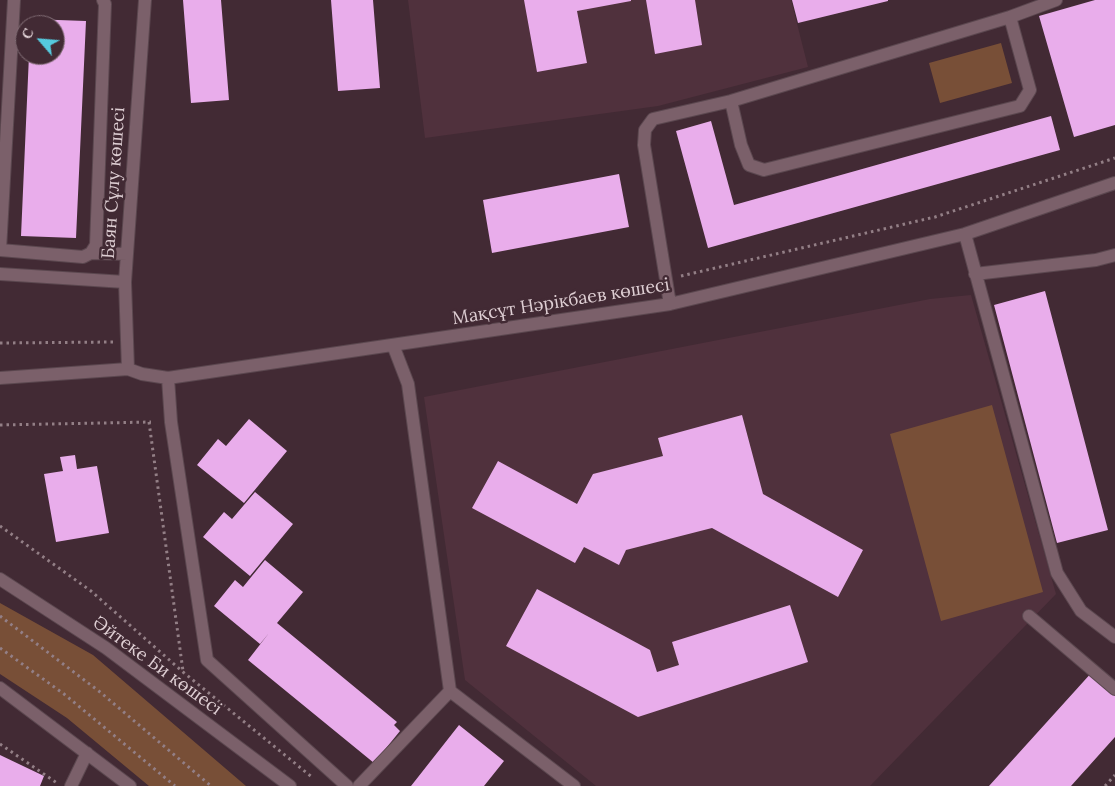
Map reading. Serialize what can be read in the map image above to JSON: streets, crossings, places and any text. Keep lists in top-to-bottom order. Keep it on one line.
{"streets":{"street":["Баян Сұлу көшесі","Мақсұт Нәрікбаев көшесі","Әйтеке Би көшесі"]},"crossings":[["Баян Сұлу көшесі","Мақсұт Нәрікбаев көшесі"]],"north":"top left"}
